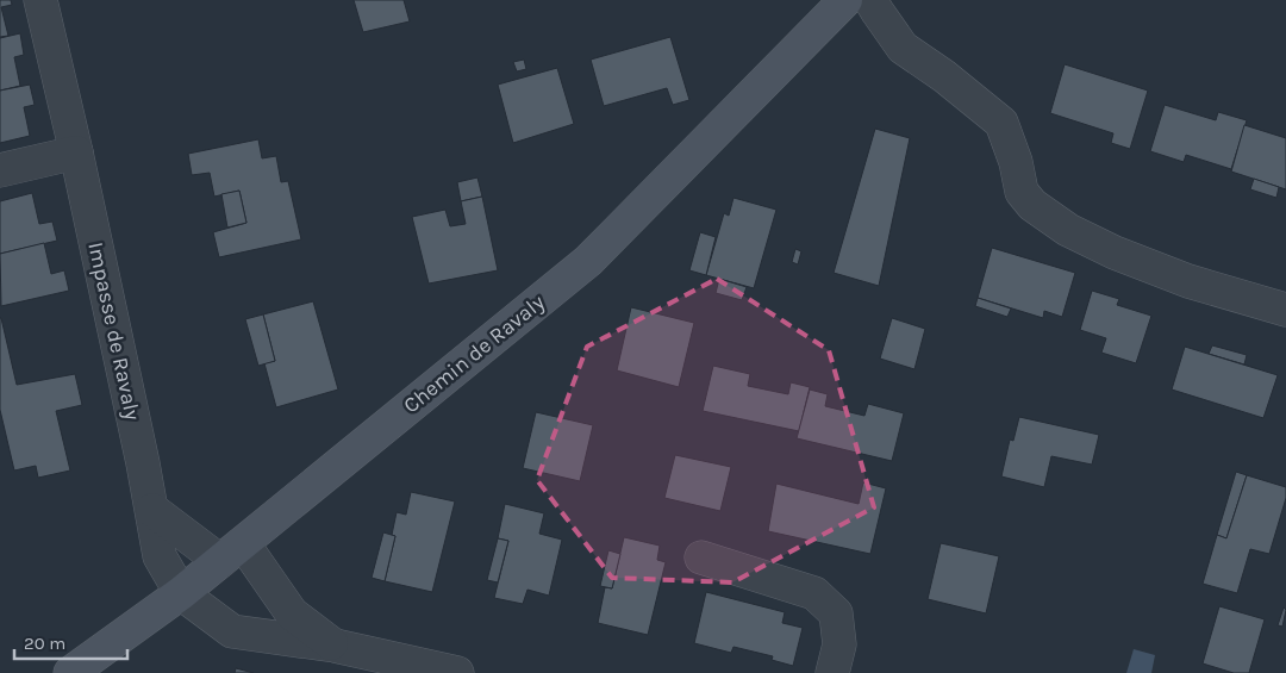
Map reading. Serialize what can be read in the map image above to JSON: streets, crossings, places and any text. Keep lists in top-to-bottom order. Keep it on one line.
{"streets":{"street":["Impasse de Ravaly","Chemin de Ravaly"]},"crossings":[["Impasse de Ravaly","Chemin de Ravaly"]],"scale_bar":"20 m"}
